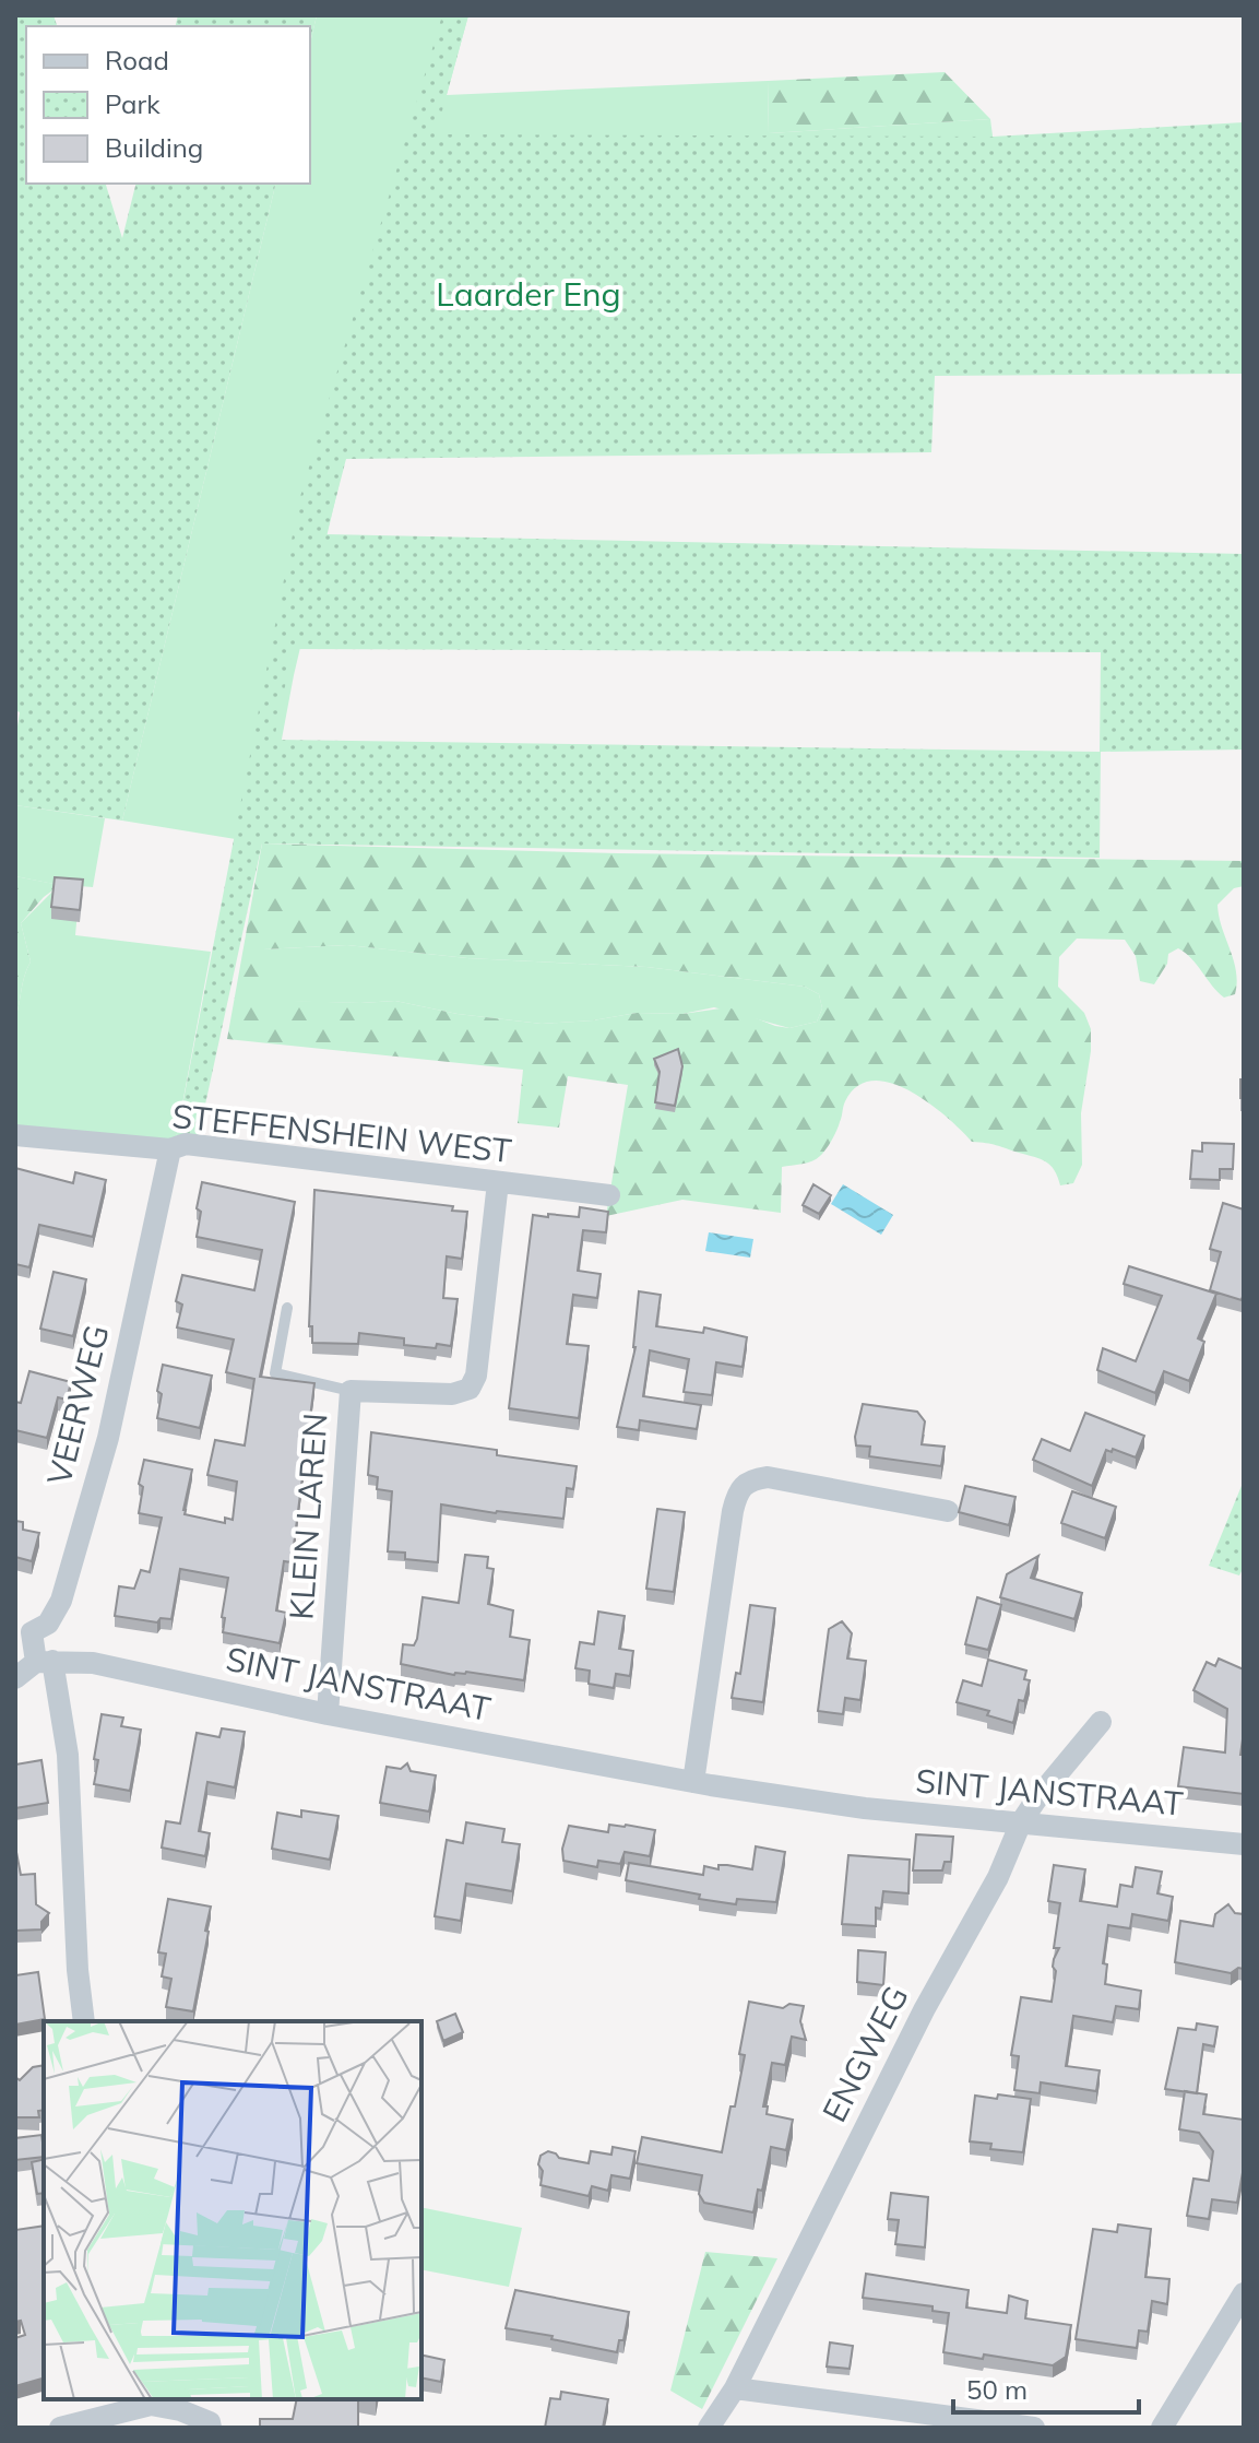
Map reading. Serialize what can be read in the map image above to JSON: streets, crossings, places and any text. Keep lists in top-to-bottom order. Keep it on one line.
{"streets":{"street":["STEFFENSHEIN WEST","VEERWEG","KLEIN LAREN","SINT JANSTRAAT","ENGWEG"]},"crossings":[["STEFFENSHEIN WEST","VEERWEG"],["STEFFENSHEIN WEST","KLEIN LAREN"],["VEERWEG","SINT JANSTRAAT"],["KLEIN LAREN","SINT JANSTRAAT"],["SINT JANSTRAAT","ENGWEG"]],"parks":["Laarder Eng"],"legend":["Road","Park","Building"],"scale_bar":"50 m"}
